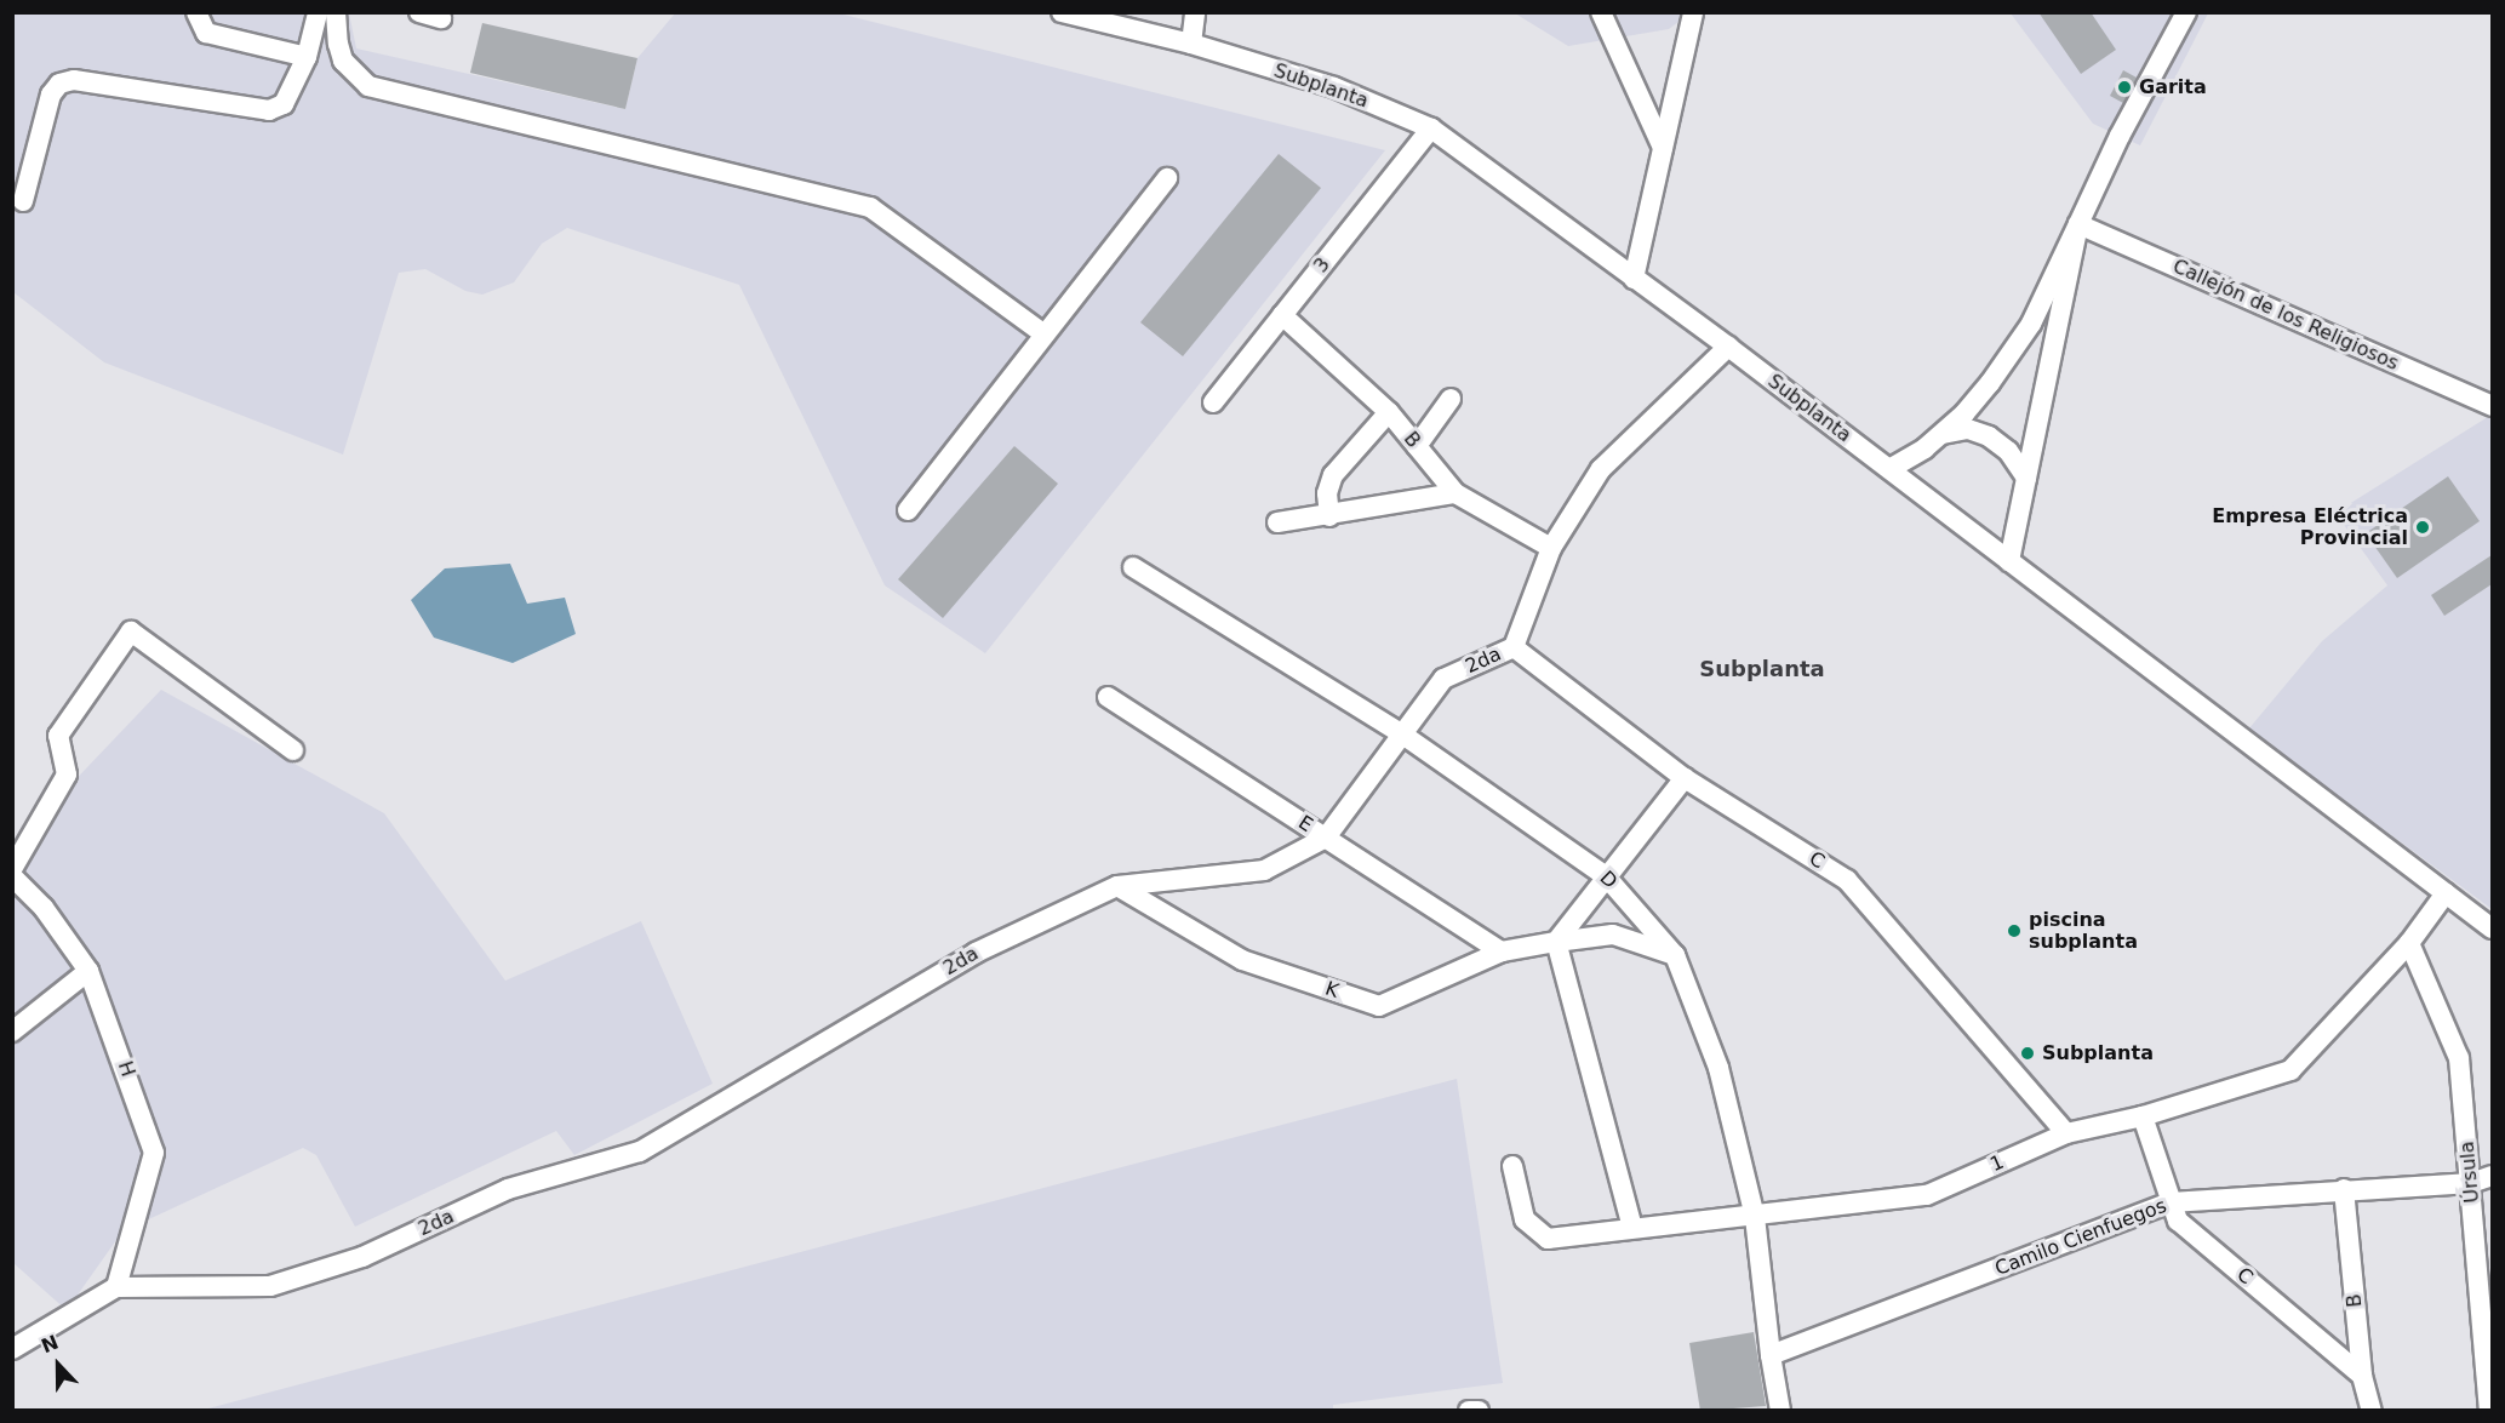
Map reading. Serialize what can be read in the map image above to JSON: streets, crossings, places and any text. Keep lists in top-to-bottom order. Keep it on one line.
{"streets":{"street":["Subplanta","3","Callejón de los Religiosos","B","2da","E","C","D","K","H","1","Úrsula","Camilo Cienfuegos"]},"crossings":[["Subplanta","3"],["Subplanta","2da"],["Subplanta","1"],["3","B"],["B","2da"],["B","C"],["B","Camilo Cienfuegos"],["2da","E"],["2da","C"],["2da","D"],["2da","K"],["2da","H"],["E","K"],["C","1"],["C","Camilo Cienfuegos"],["D","K"],["D","1"],["D","Camilo Cienfuegos"],["1","Úrsula"],["Úrsula","Camilo Cienfuegos"]],"districts":["Subplanta"],"places":["Garita","Empresa Eléctrica Provincial","piscina subplanta","Subplanta"],"north":"top"}
